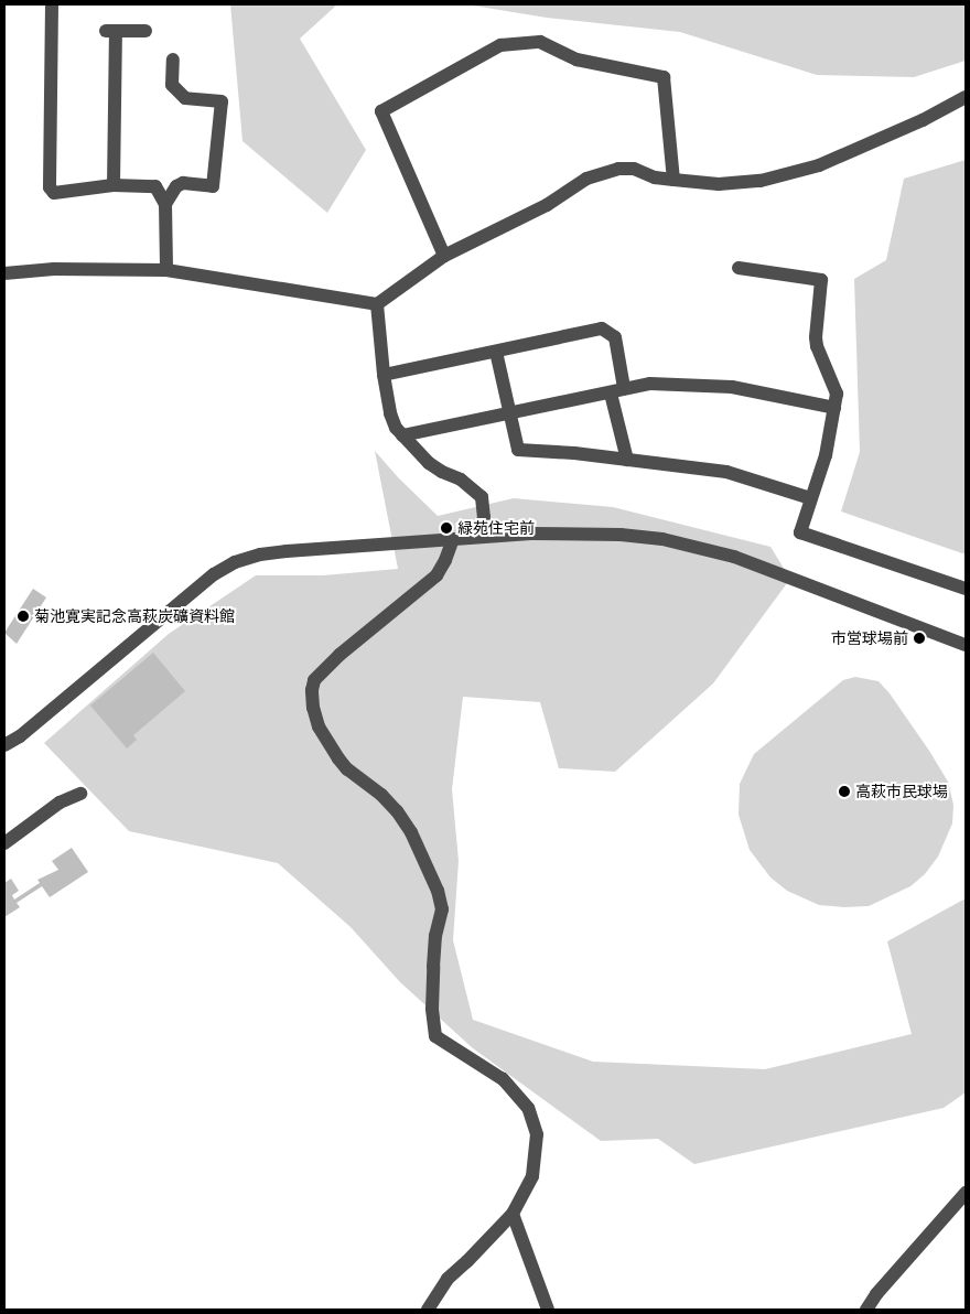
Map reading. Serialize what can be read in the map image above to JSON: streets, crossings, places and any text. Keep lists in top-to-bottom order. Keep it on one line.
{"places":["緑苑住宅前","菊池寛実記念高萩炭礦資料館","市営球場前","高萩市民球場"]}
